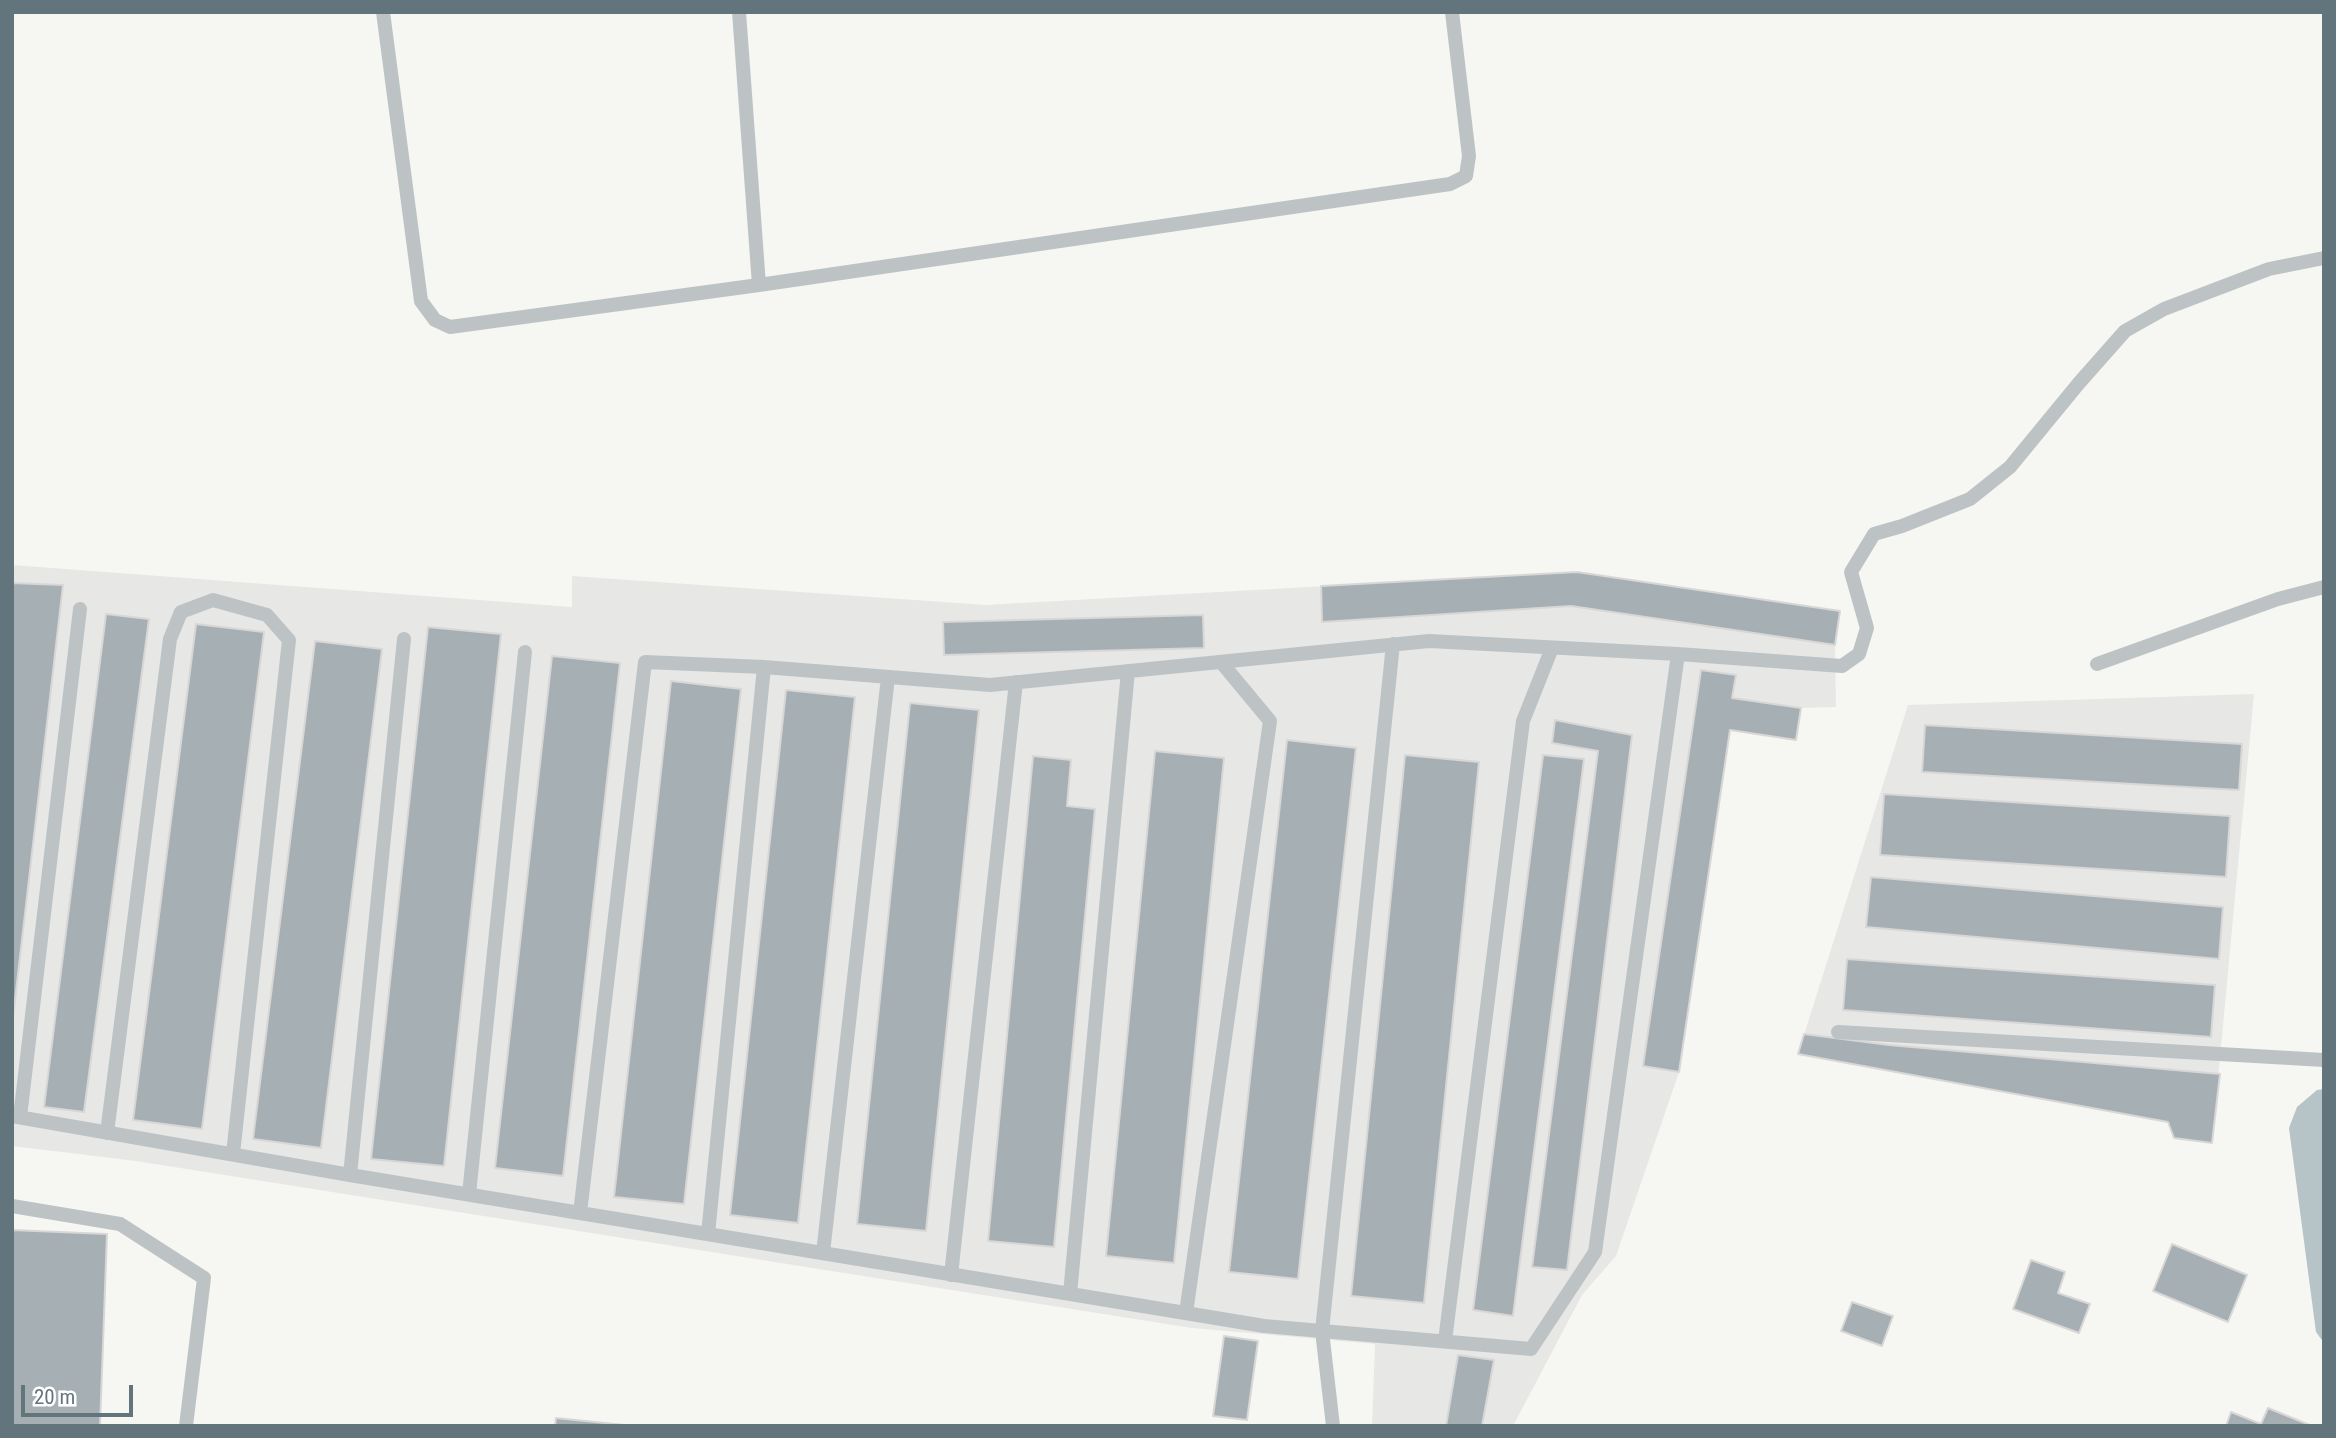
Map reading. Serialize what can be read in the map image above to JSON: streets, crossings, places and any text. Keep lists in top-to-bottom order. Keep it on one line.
{"scale_bar":"20 m"}
